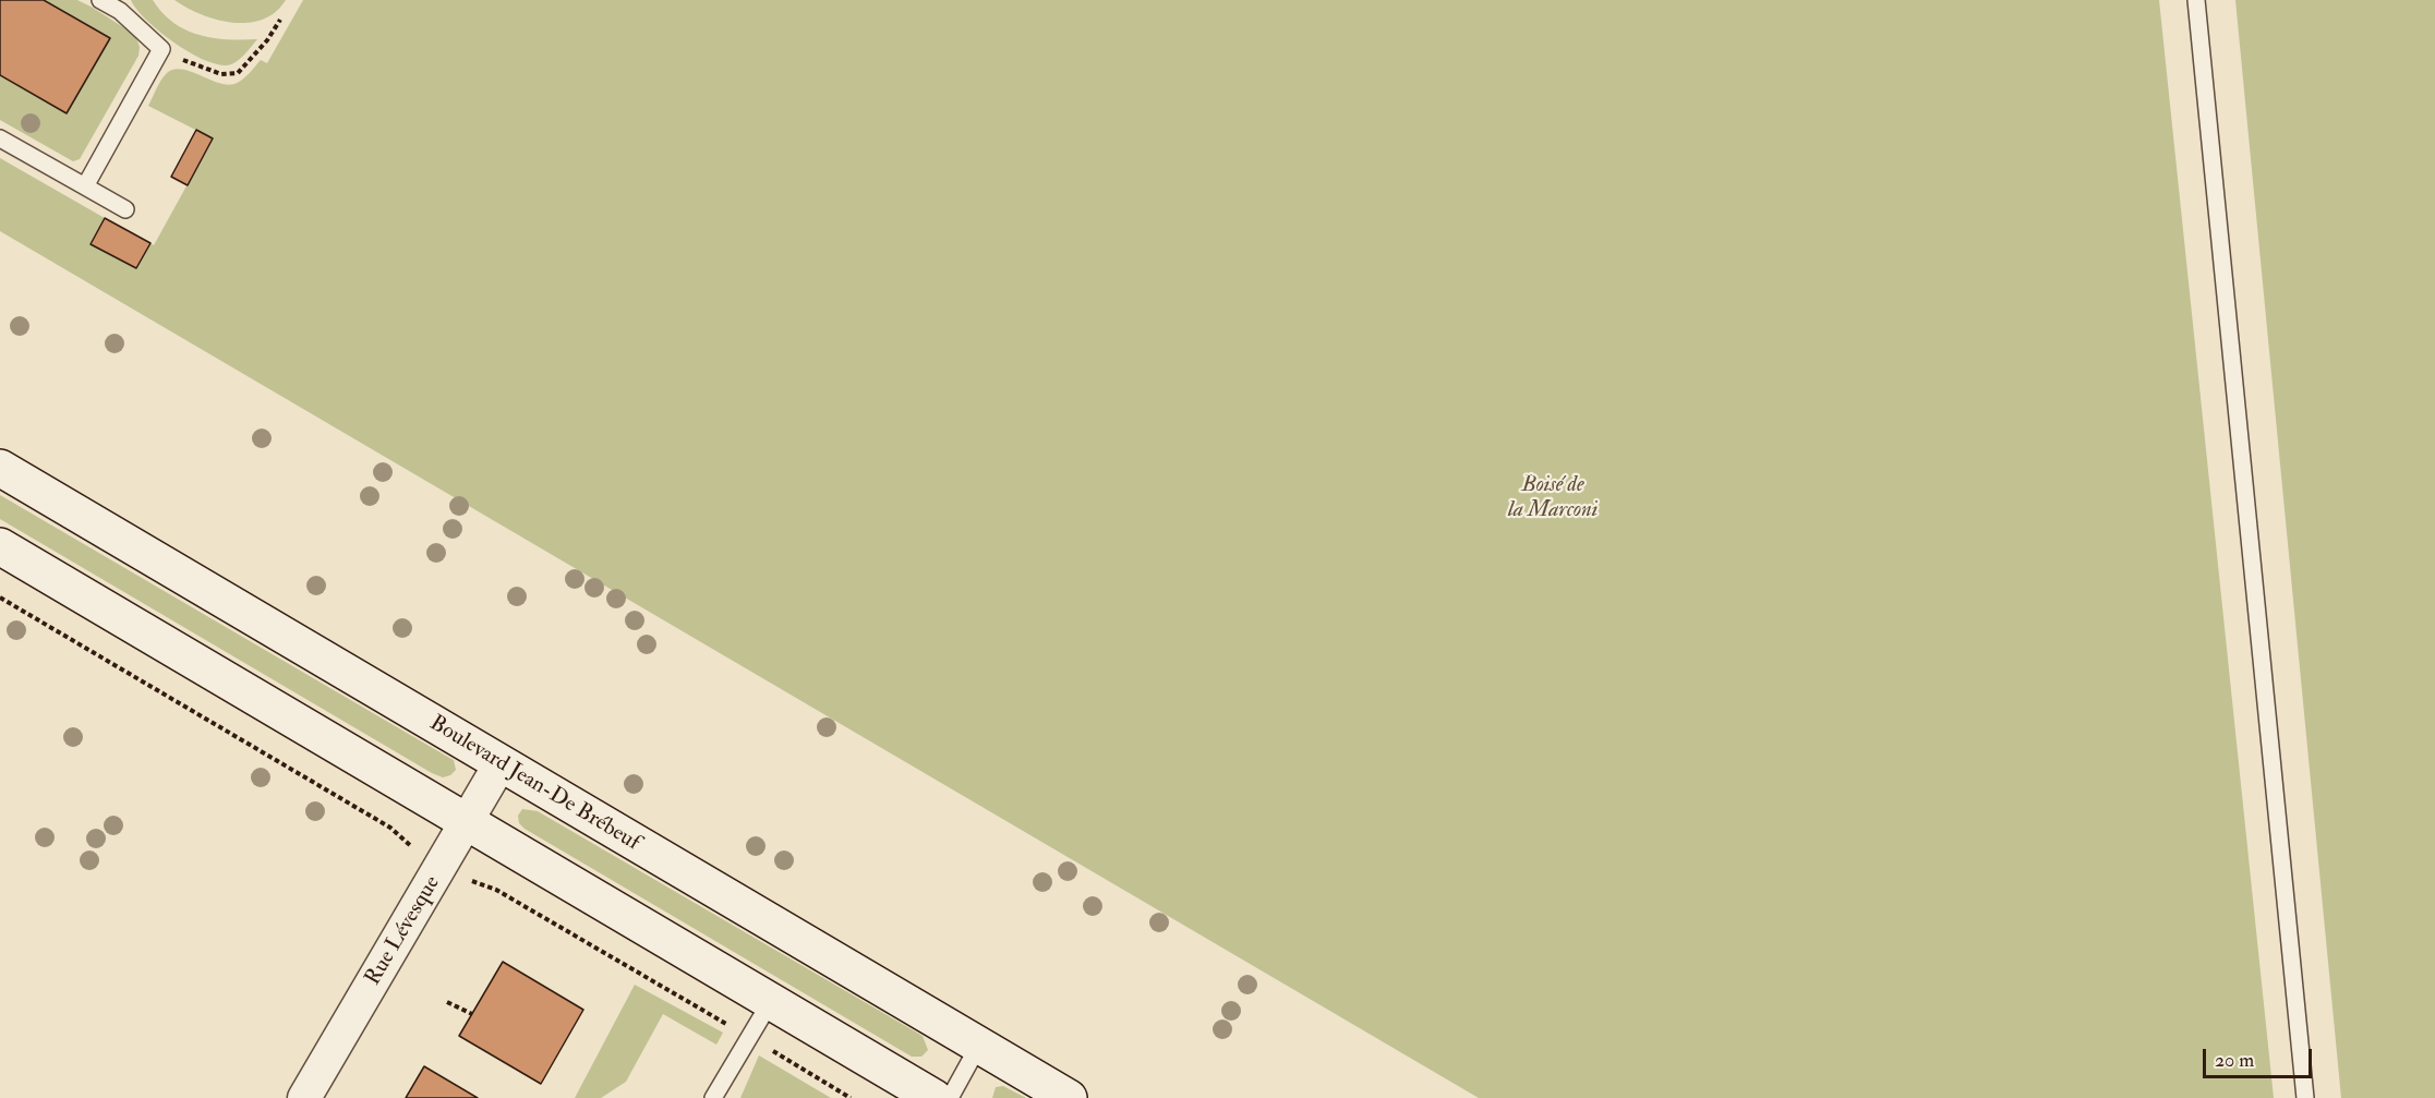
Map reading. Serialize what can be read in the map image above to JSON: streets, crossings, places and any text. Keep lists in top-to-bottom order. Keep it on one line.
{"streets":{"main road":["Boulevard Jean-De Brébeuf"],"street":["Rue Lévesque"]},"crossings":[["Boulevard Jean-De Brébeuf","Rue Lévesque"]],"parks":["Boisé de la Marconi"],"scale_bar":"20 m"}
